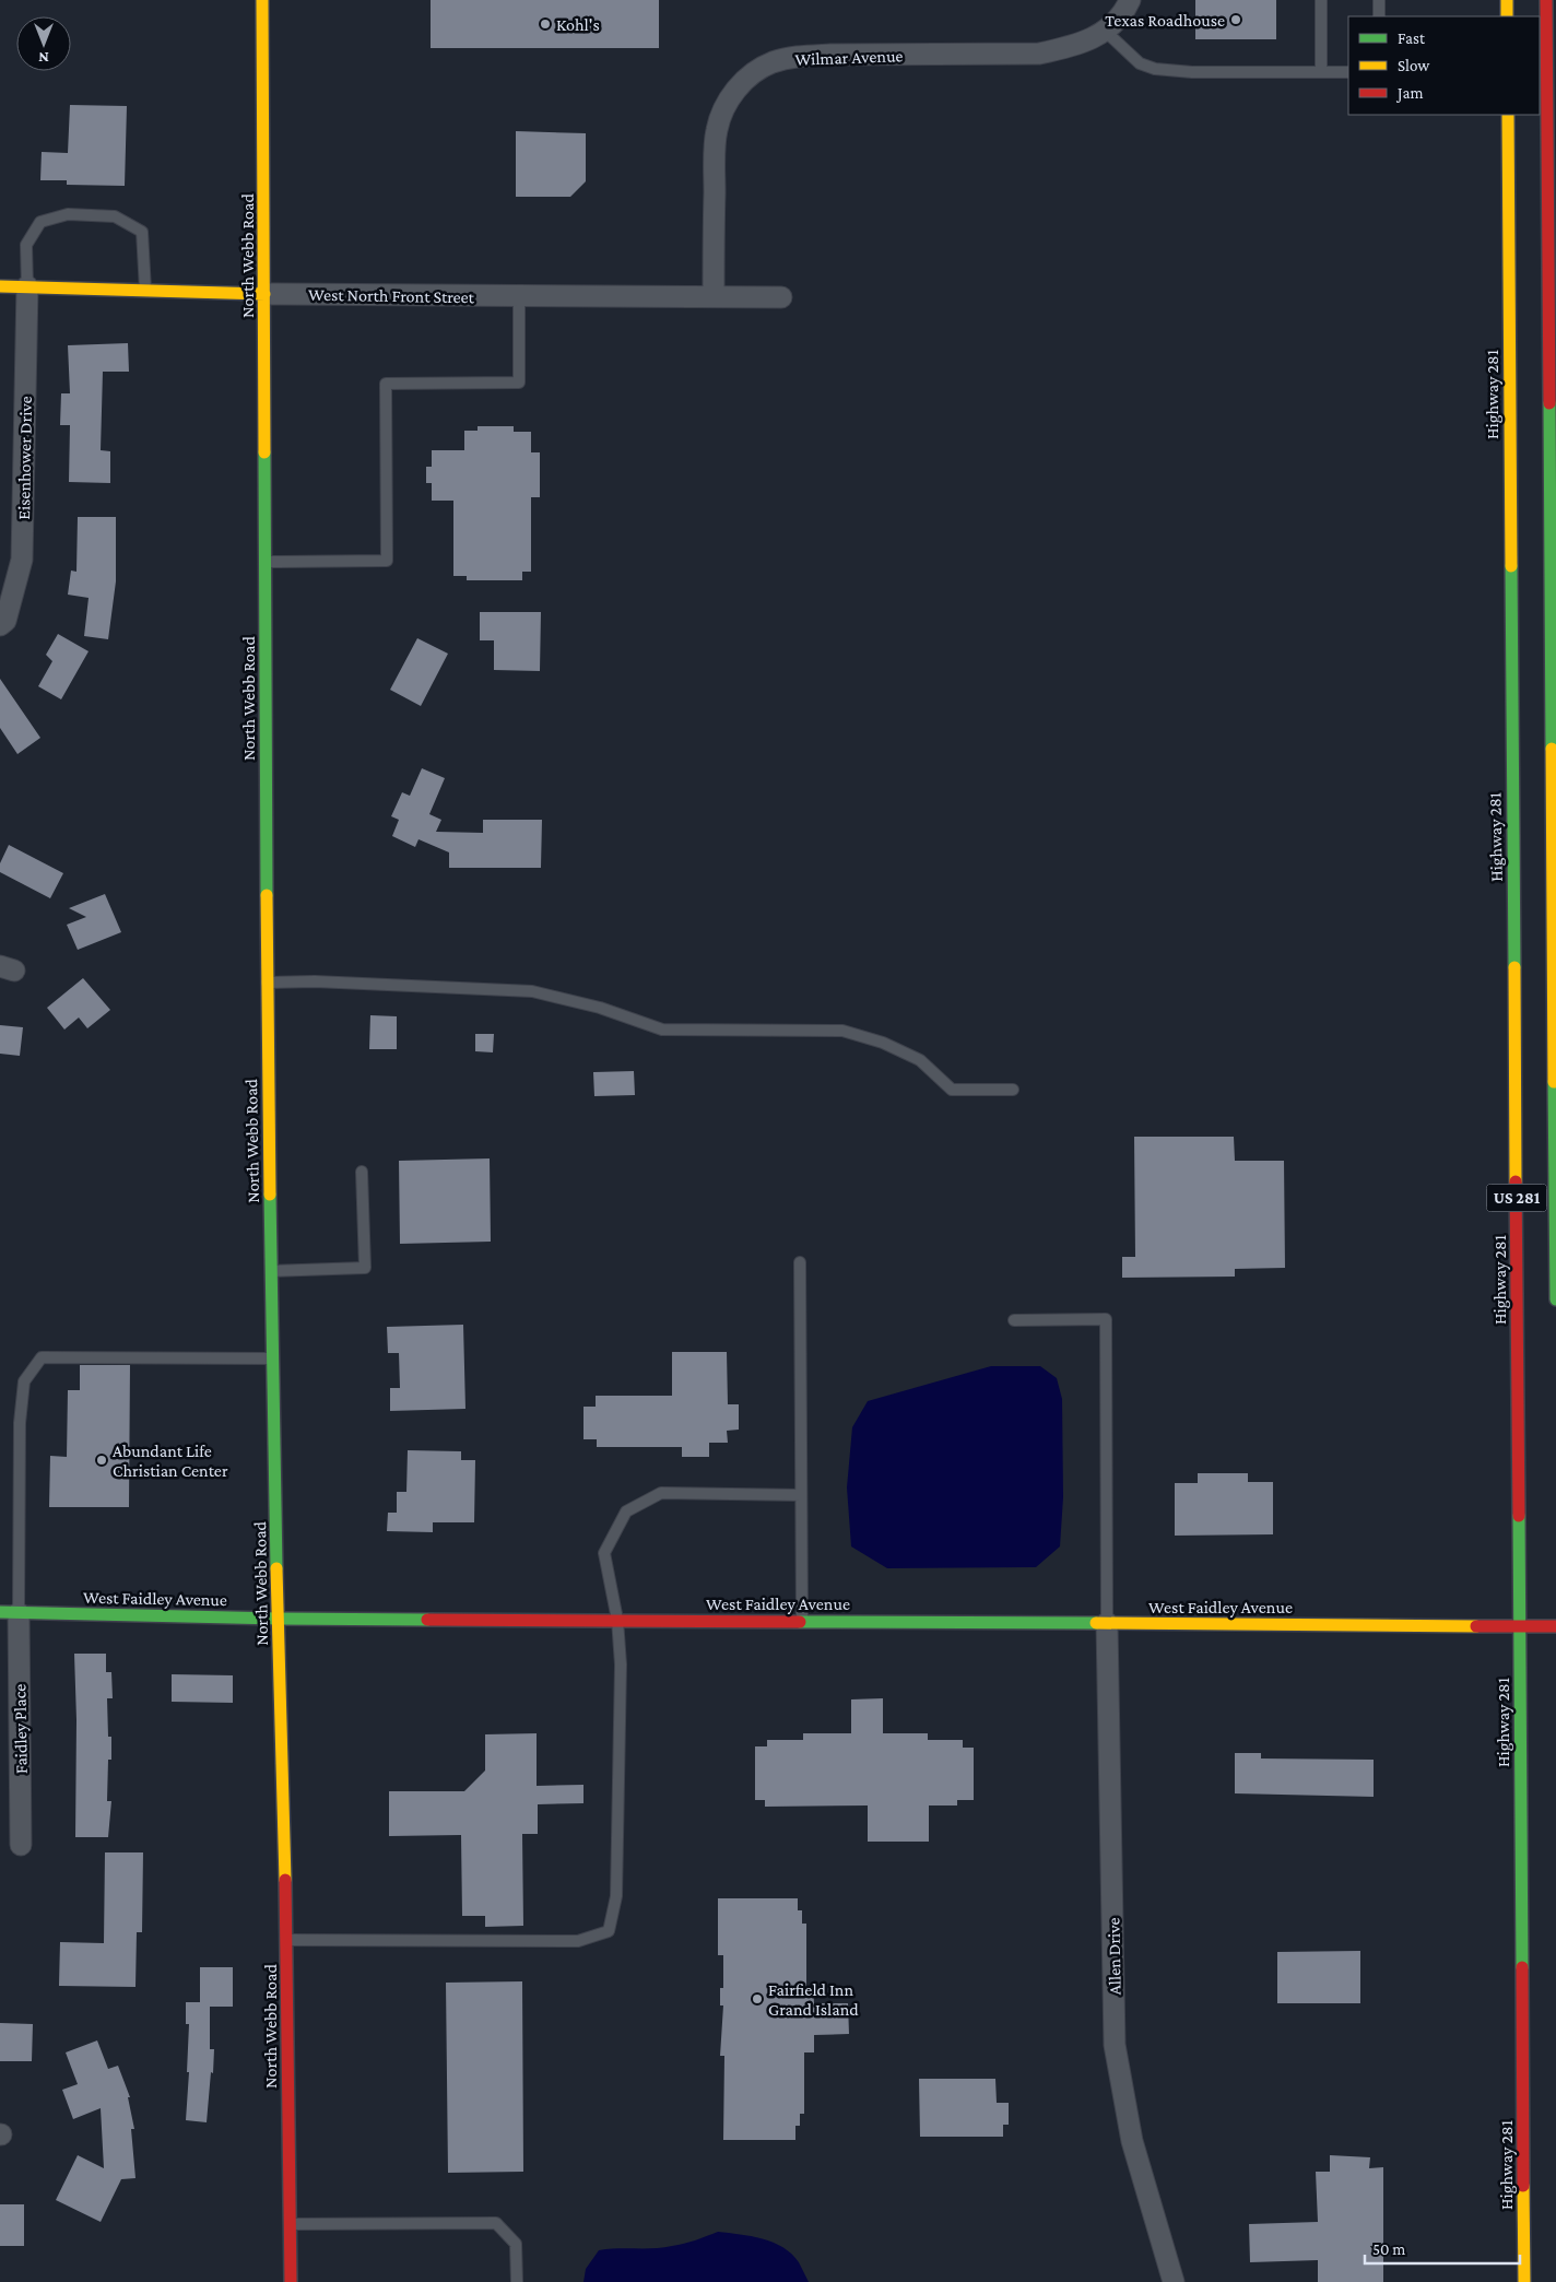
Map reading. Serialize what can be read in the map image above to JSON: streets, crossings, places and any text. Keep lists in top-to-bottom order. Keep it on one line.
{"streets":{"main road":["North Webb Road","West North Front Street","Highway 281","US 281","West Faidley Avenue"],"street":["Wilmar Avenue","Eisenhower Drive","Faidley Place","Allen Drive"]},"crossings":[["Wilmar Avenue","West North Front Street"],["North Webb Road","West North Front Street"],["North Webb Road","West Faidley Avenue"],["West North Front Street","Eisenhower Drive"],["Highway 281","West Faidley Avenue"],["West Faidley Avenue","Faidley Place"],["West Faidley Avenue","Allen Drive"]],"places":["Texas Roadhouse","Kohl's","Abundant Life Christian Center","Fairfield Inn Grand Island"],"legend":["Fast","Slow","Jam"],"scale_bar":"50 m","north":"bottom"}
